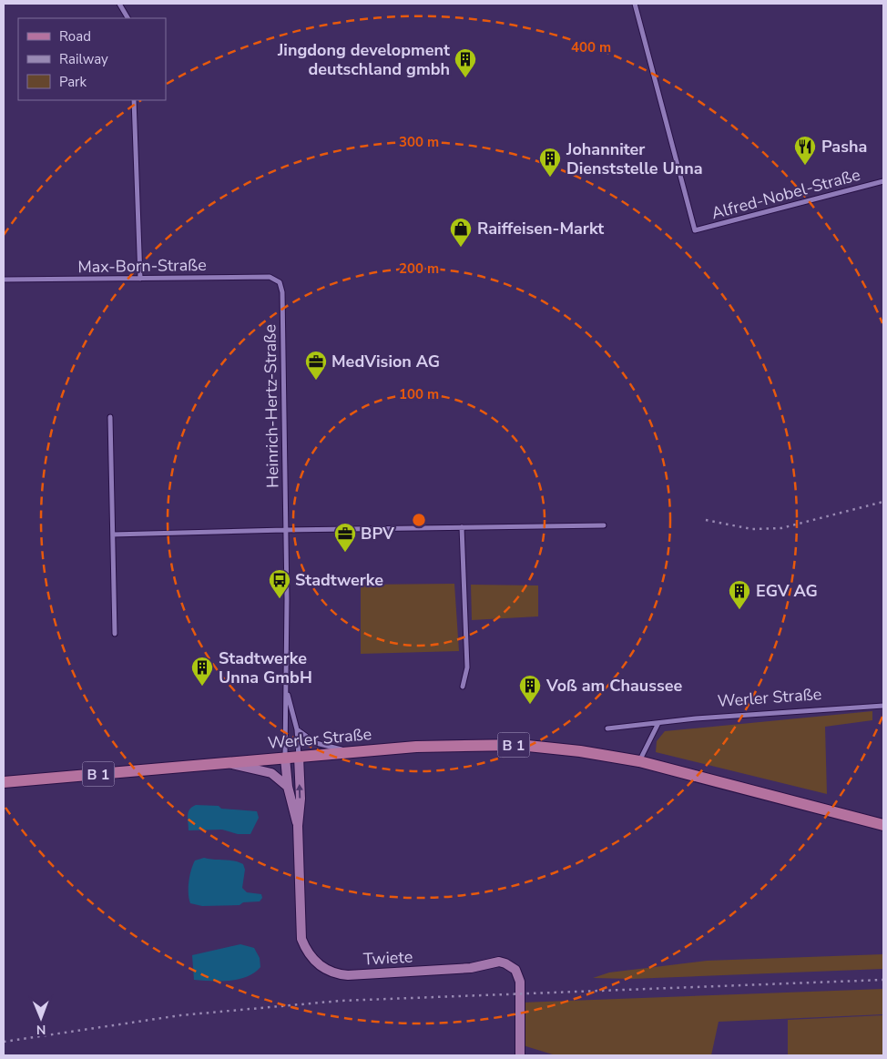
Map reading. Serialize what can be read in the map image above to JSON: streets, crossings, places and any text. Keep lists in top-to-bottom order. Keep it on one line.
{"streets":{"main road":["Werler Straße","B 1"],"street":["Alfred-Nobel-Straße","Max-Born-Straße","Heinrich-Hertz-Straße","Twiete"]},"crossings":[["Max-Born-Straße","Heinrich-Hertz-Straße"],["Heinrich-Hertz-Straße","Werler Straße"],["Heinrich-Hertz-Straße","Twiete"],["Werler Straße","Twiete"]],"places":{"building":["Jingdong development deutschland gmbh","Johanniter Dienststelle Unna","EGV AG","Stadtwerke Unna GmbH","Voß am Chaussee"],"restaurant":["Pasha"],"shop":["Raiffeisen-Markt"],"office":["MedVision AG","BPV"],"bus stop":["Stadtwerke"]},"legend":["Road","Railway","Park"],"north":"bottom","rings":["400 m","300 m","200 m","100 m"]}
